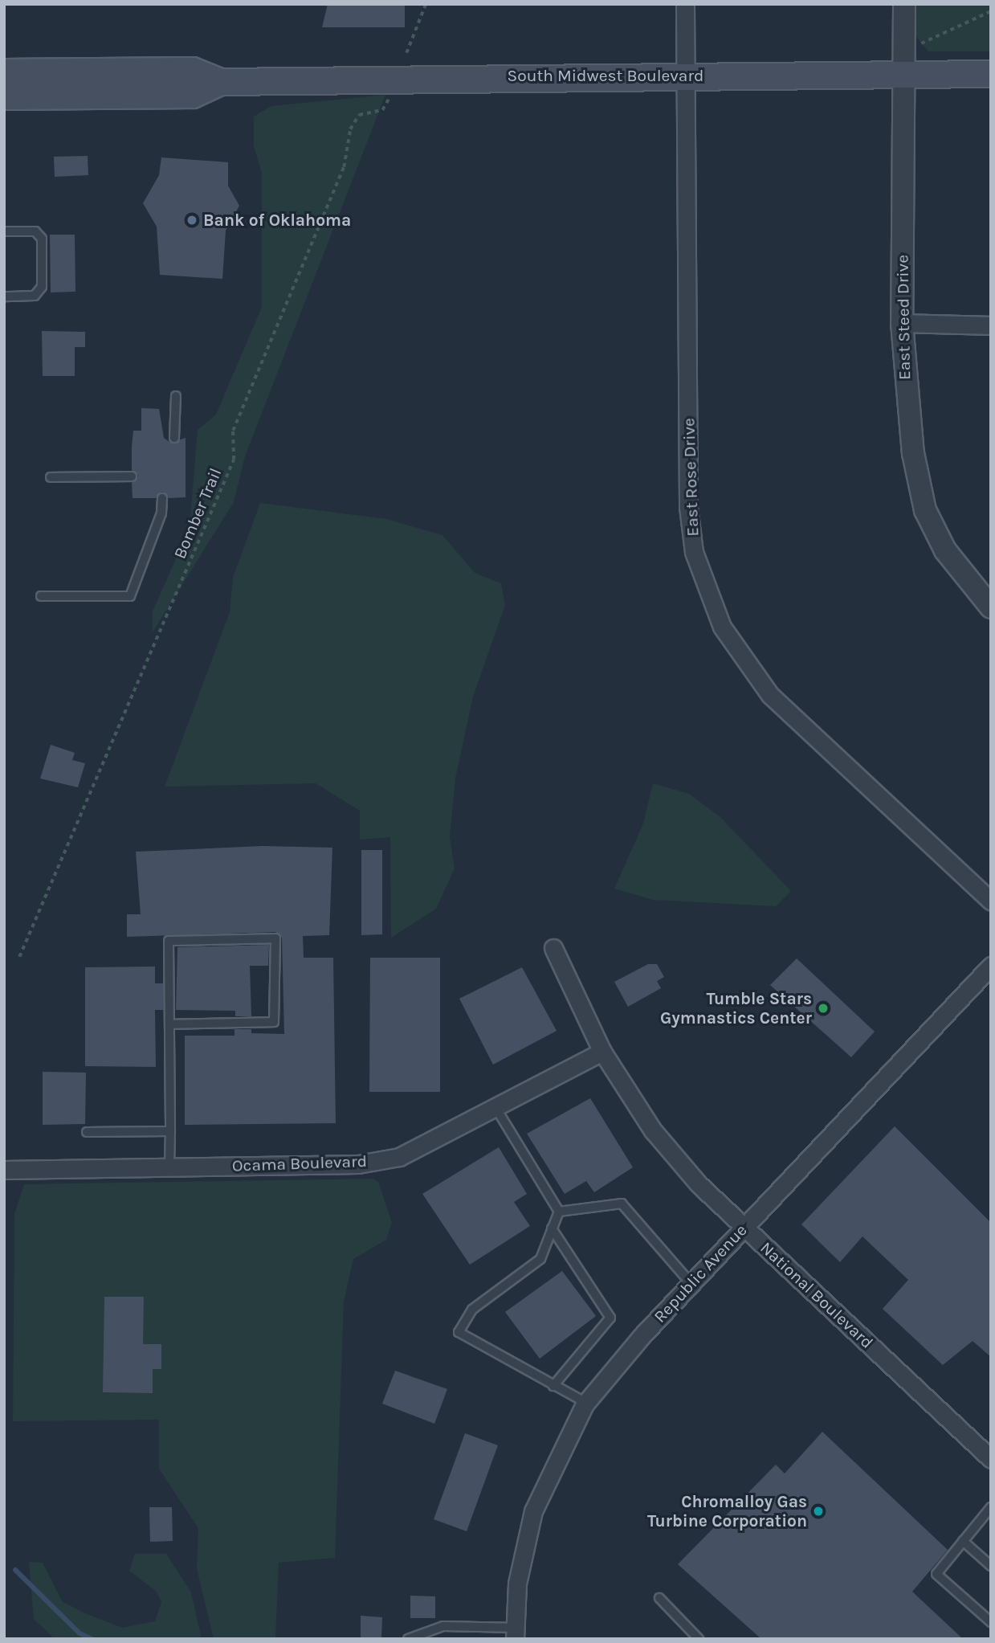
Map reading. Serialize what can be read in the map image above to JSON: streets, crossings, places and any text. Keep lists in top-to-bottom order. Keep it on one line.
{"streets":{"main road":["South Midwest Boulevard"],"street":["East Steed Drive","East Rose Drive","Ocama Boulevard","Republic Avenue","National Boulevard"],"path":["Bomber Trail"]},"crossings":[["South Midwest Boulevard","East Steed Drive"],["South Midwest Boulevard","East Rose Drive"],["Ocama Boulevard","National Boulevard"],["Republic Avenue","National Boulevard"]],"places":["Bank of Oklahoma","Tumble Stars Gymnastics Center","Chromalloy Gas Turbine Corporation"]}
